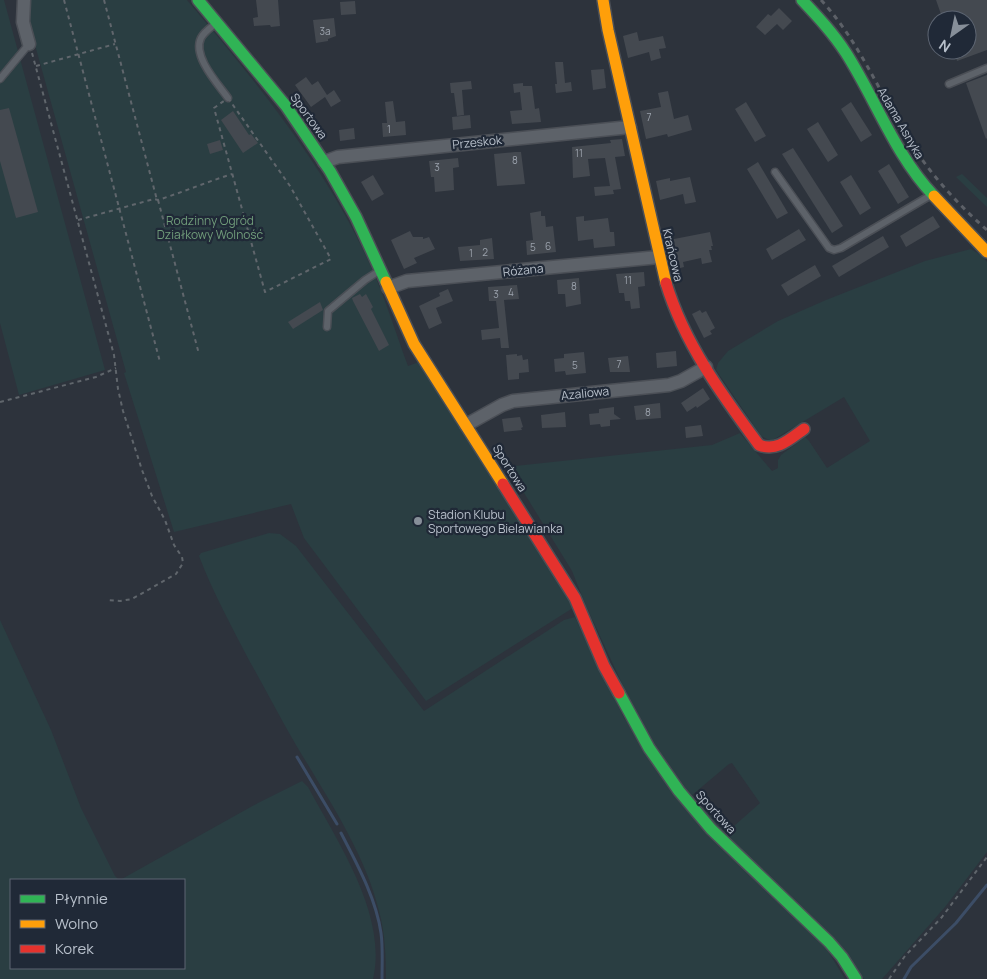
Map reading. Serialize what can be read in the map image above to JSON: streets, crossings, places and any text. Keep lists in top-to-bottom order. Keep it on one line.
{"streets":{"street":["Sportowa","Adama Asnyka","Przeskok","Krańcowa","Różana","Azaliowa"]},"crossings":[["Sportowa","Przeskok"],["Sportowa","Różana"],["Sportowa","Azaliowa"],["Przeskok","Krańcowa"],["Krańcowa","Różana"],["Krańcowa","Azaliowa"]],"parks":["Rodzinny Ogród Działkowy Wolność"],"places":["Stadion Klubu Sportowego Bielawianka"],"house_numbers":["3a","7","1","11","8","3","6","5","2","1","11","8","4","3","7","5","8"],"legend":["Płynnie","Wolno","Korek"],"north":"bottom left"}
